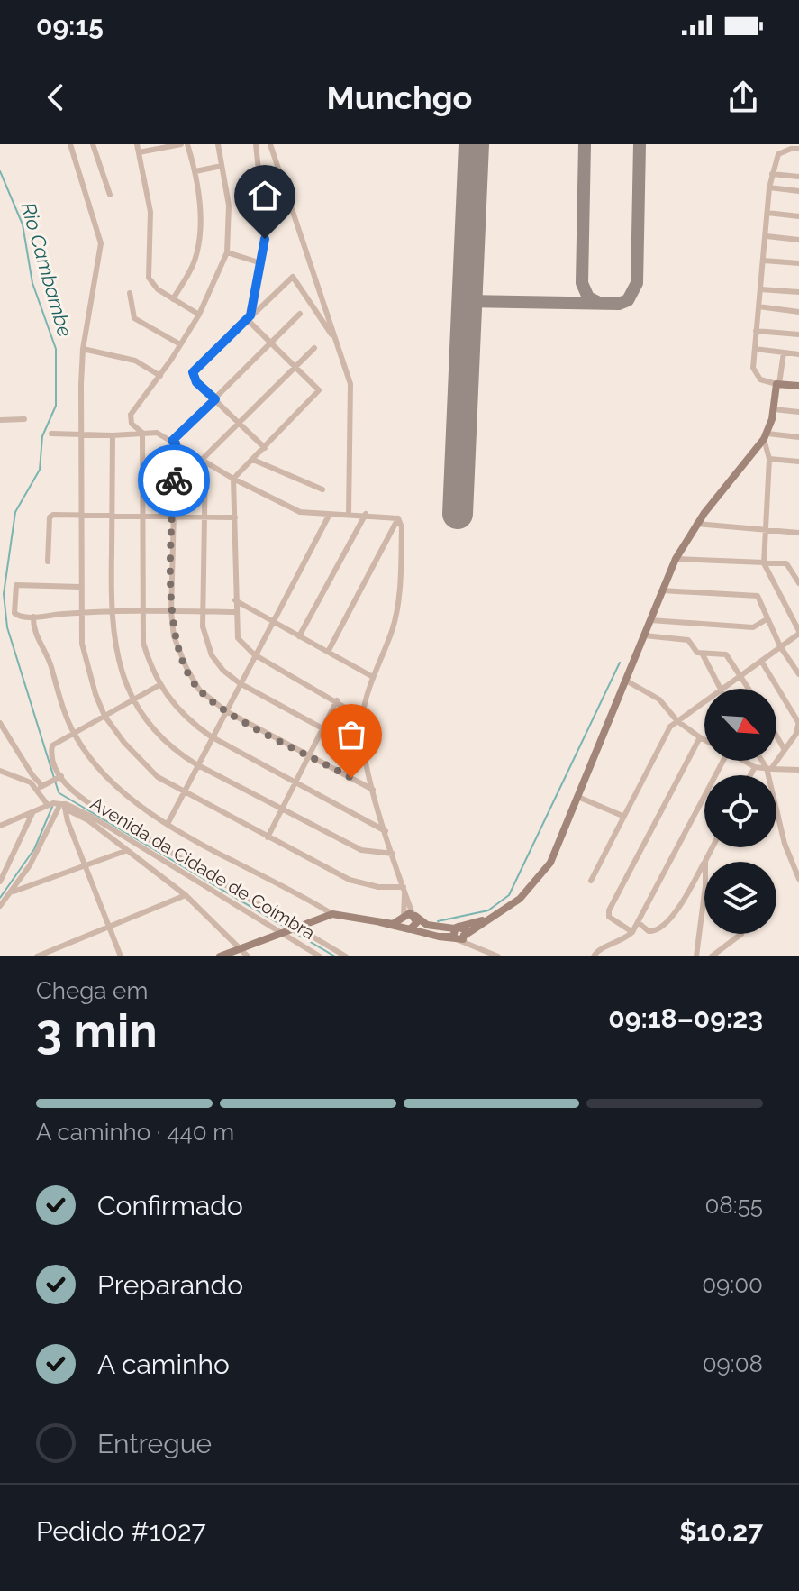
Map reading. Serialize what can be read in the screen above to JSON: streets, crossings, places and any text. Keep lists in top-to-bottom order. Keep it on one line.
{"streets":{"street":["Avenida da Cidade de Coimbra"]},"water":["Rio Cambambe"],"north":"bottom right","page":{"status":"09:15","header":"Munchgo","heading":["3 min","Chega em","09:18–09:23"],"panel":["Pedido #1027","$10.27"],"bar":"A caminho · 440 m","list":[["Confirmado","08:55"],["Preparando","09:00"],["A caminho","09:08"],"Entregue"]}}
